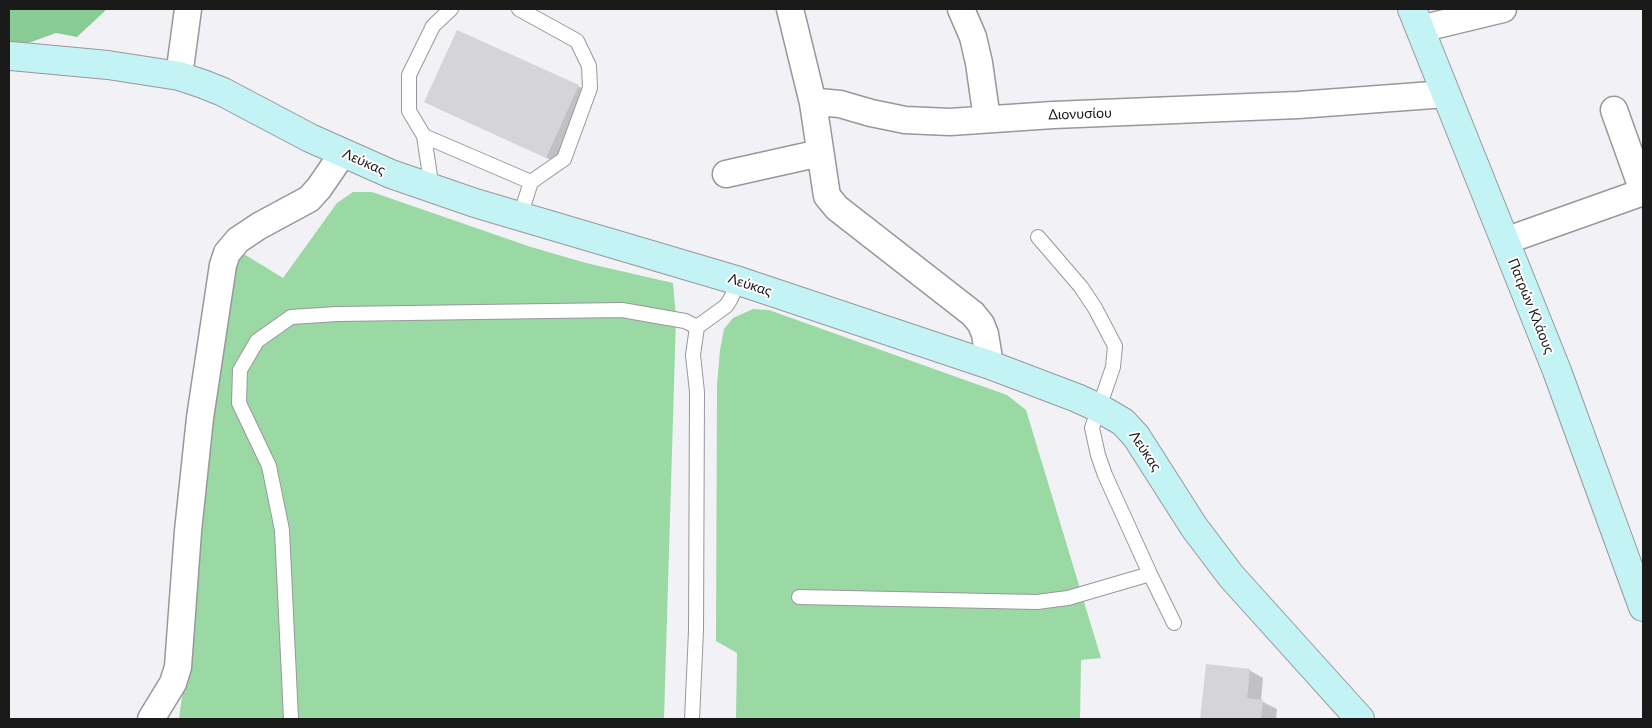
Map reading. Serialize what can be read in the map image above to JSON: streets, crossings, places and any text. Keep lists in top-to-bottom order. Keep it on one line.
{"streets":{"street":["Διονυσίου","Λεύκας","Πατρών Κλάους"]},"crossings":[["Διονυσίου","Πατρών Κλάους"]]}
